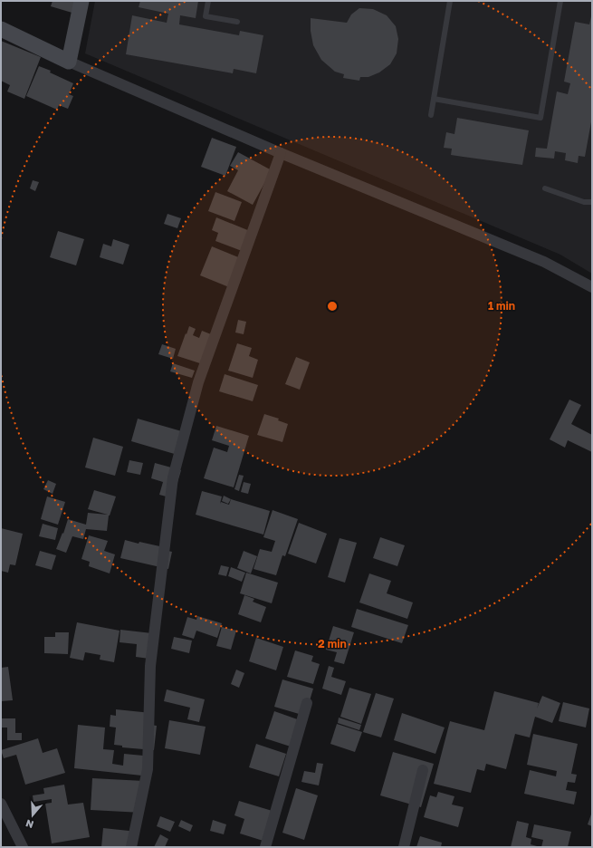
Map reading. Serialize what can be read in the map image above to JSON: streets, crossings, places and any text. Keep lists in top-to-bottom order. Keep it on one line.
{"north":"bottom","rings":["1 min","2 min"]}
